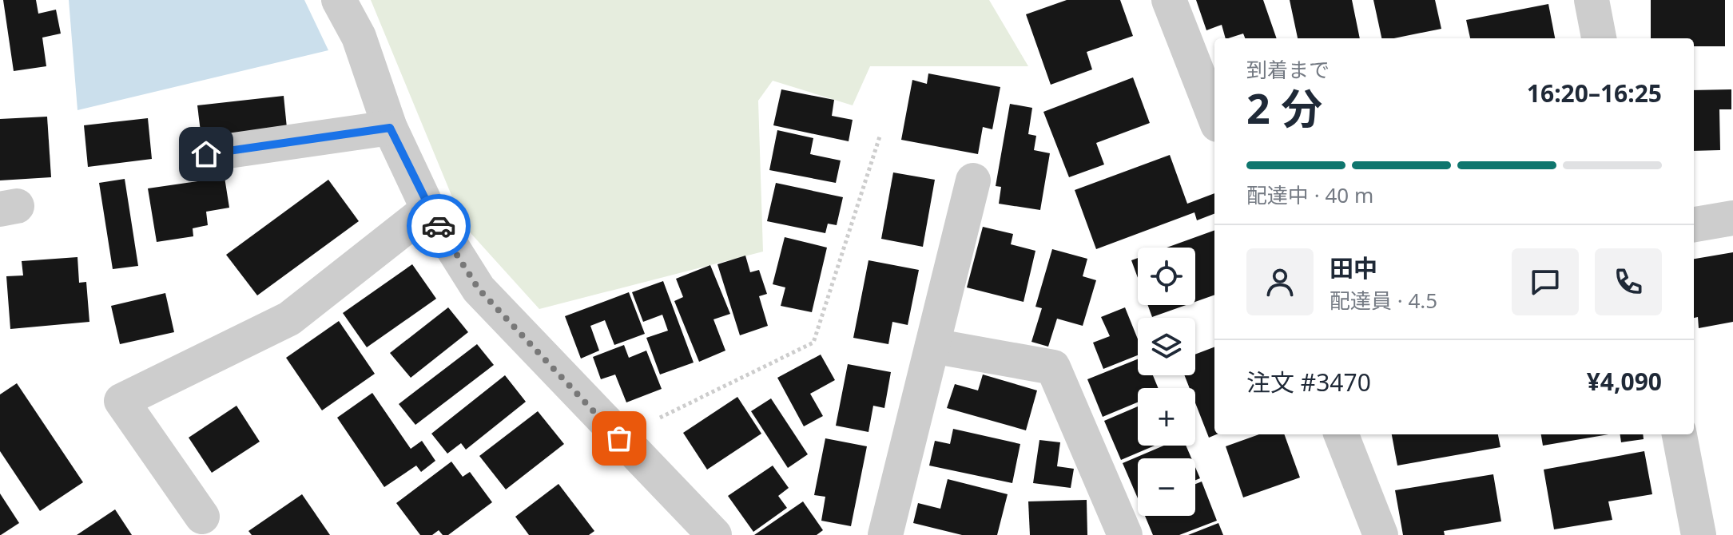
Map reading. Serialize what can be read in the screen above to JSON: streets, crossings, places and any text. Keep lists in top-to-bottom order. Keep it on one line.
{"page":{"heading":["2 分","到着まで","16:20–16:25"],"panel":["田中","配達員 · 4.5","注文 #3470","¥4,090"],"bar":"配達中 · 40 m","map_buttons":["+","−"]}}
